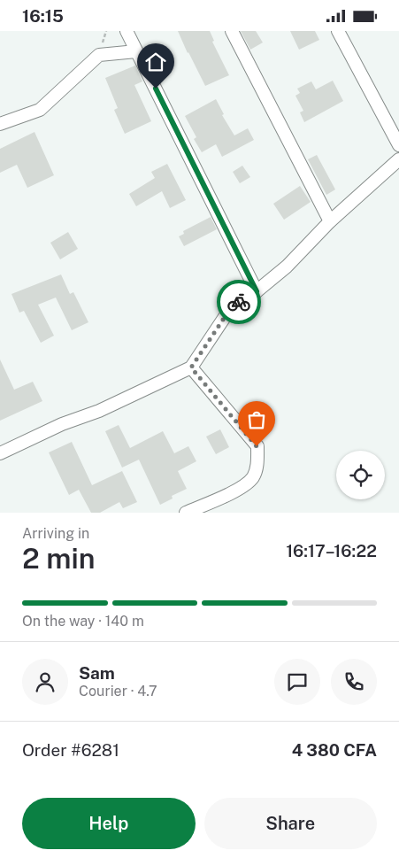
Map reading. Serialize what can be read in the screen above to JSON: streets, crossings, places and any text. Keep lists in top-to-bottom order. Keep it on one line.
{"page":{"status":"16:15","heading":["2 min","Arriving in","16:17–16:22"],"panel":["Sam","Courier · 4.7","Order #6281","4 380 CFA"],"bar":"On the way · 140 m","buttons":["Help","Share"]}}
